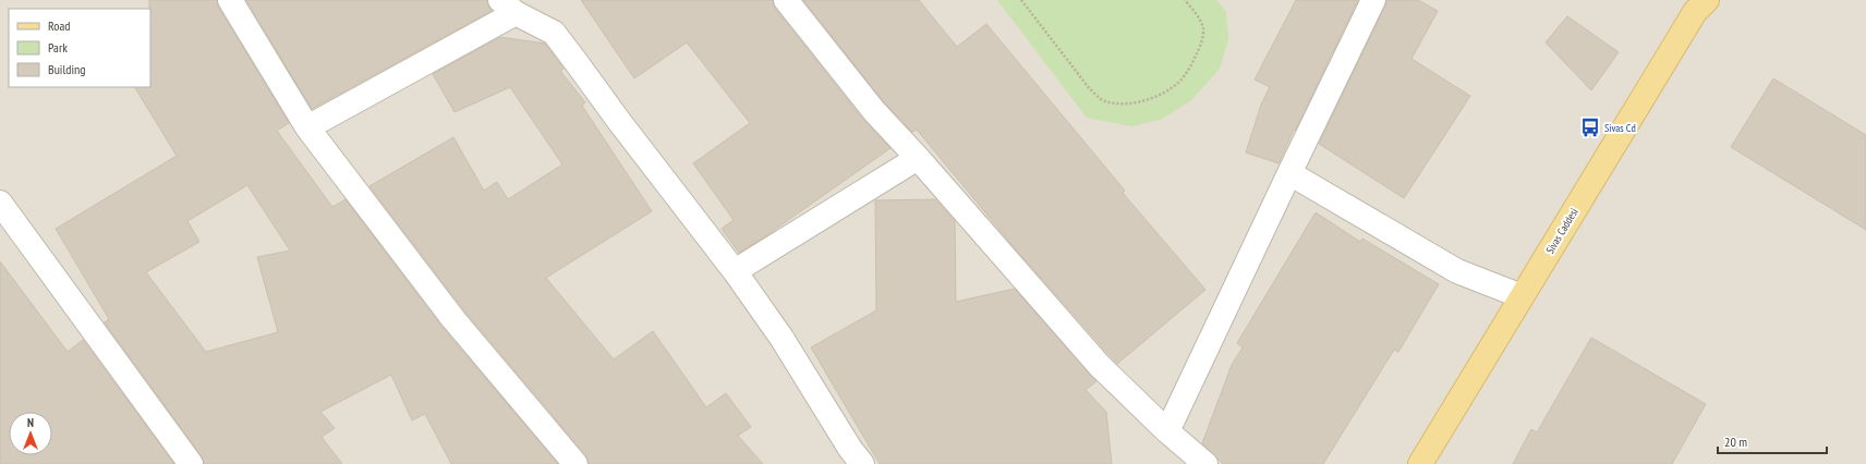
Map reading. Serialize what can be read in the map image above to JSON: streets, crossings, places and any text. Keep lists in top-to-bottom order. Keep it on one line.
{"streets":{"main road":["Sivas Caddesi"]},"places":{"bus stop":["Sivas Cd"]},"legend":["Road","Park","Building"],"scale_bar":"20 m","north":"top"}
